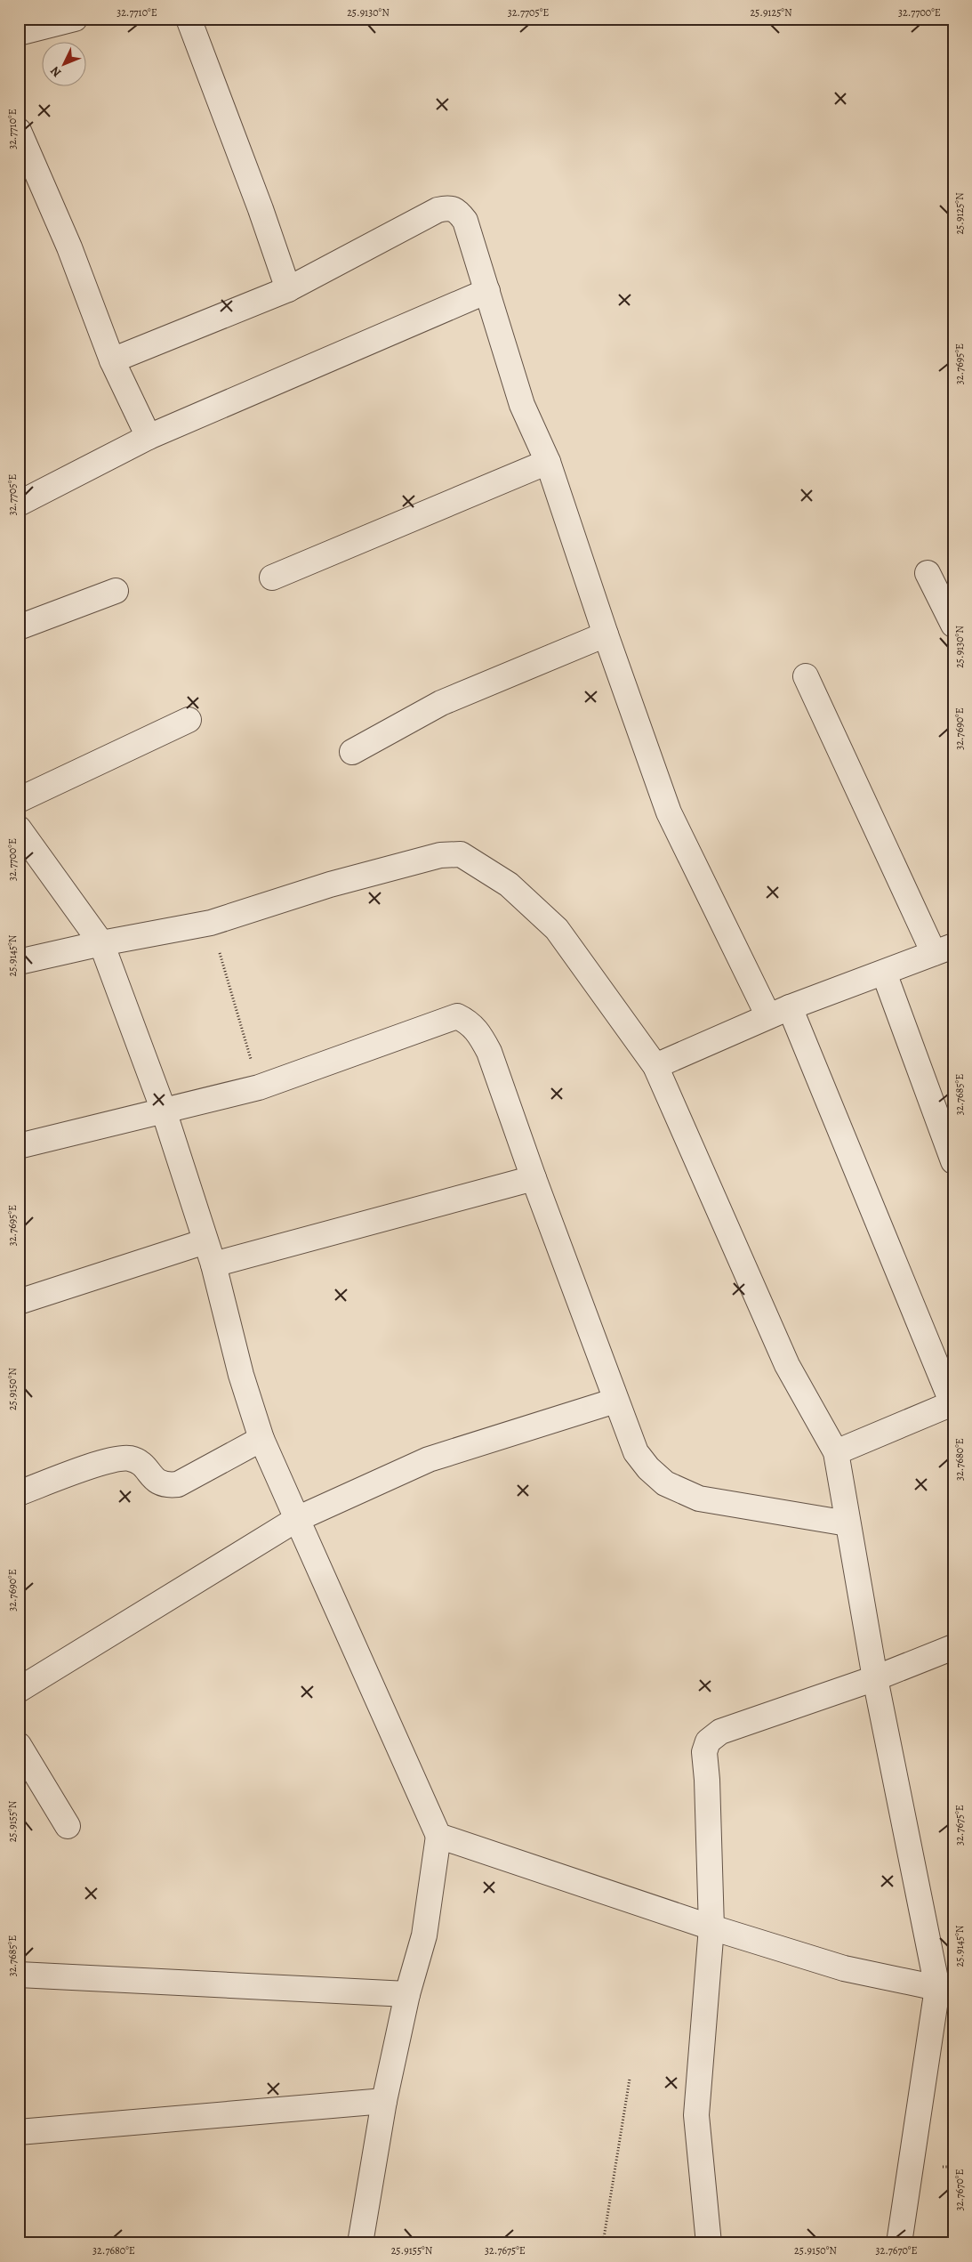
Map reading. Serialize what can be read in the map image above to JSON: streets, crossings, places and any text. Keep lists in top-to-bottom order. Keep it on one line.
{"north":"bottom left","coordinates":["32.7710°E","25.9130°N","32.7705°E","25.9125°N","32.7700°E","32.7695°E","32.7690°E","25.9145°N","32.7685°E","25.9150°N","32.7680°E","25.9155°N","32.7675°E","32.7670°E"]}
